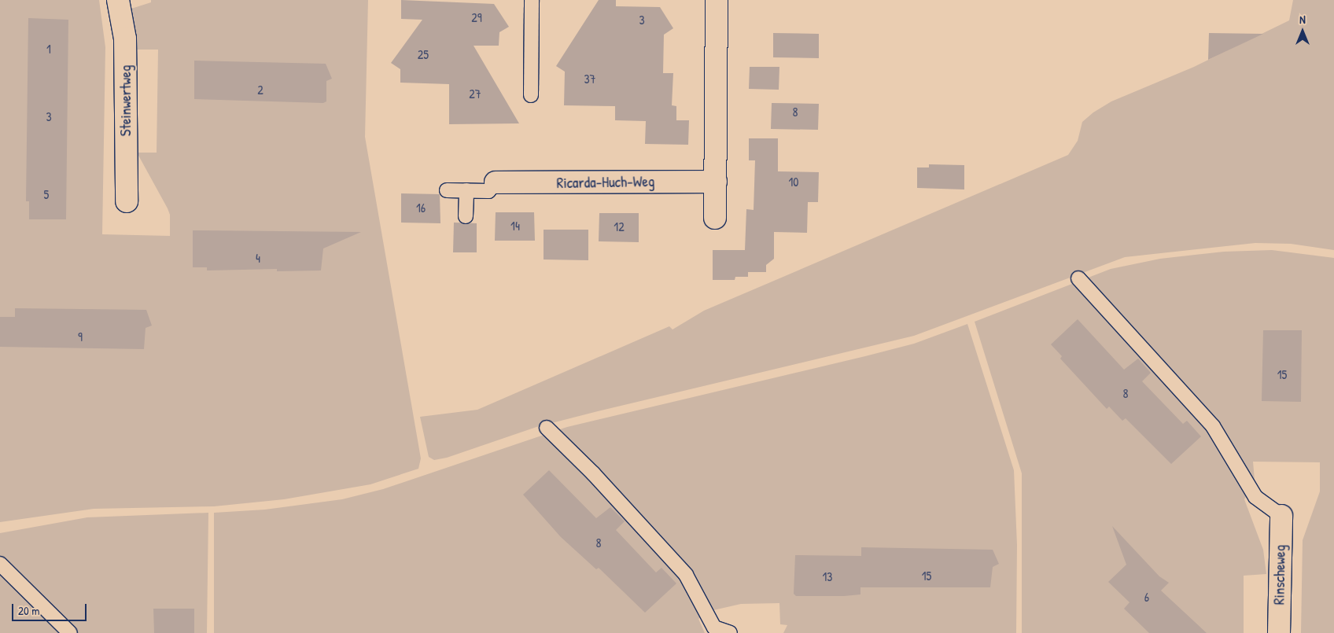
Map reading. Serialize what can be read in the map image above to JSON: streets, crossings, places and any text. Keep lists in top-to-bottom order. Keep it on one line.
{"streets":{"street":["Steinwertweg","Ricarda-Huch-Weg","Rinscheweg"]},"house_numbers":["29","3","1","25","37","2","27","8","3","10","5","16","14","12","4","9","15","8","8","15","13","6"],"scale_bar":"20 m","north":"top"}
